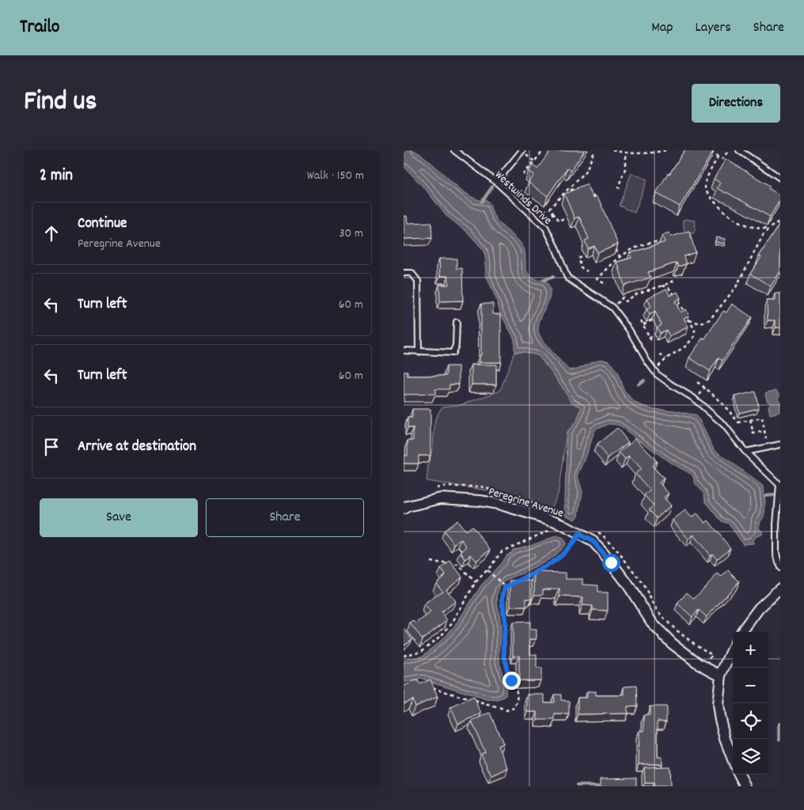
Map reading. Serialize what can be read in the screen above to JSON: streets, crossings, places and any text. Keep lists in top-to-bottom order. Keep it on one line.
{"streets":{"street":["Peregrine Avenue"],"lane":["Westwinds Drive"]},"page":{"header":"Trailo","nav":["Map","Layers","Share"],"title":"Find us","buttons":["Directions",["Save","Share"]],"heading":["2 min","Walk · 150 m"],"list":[["Continue","Peregrine Avenue","30 m"],["Turn left","60 m"],["Turn left","60 m"],"Arrive at destination"],"map_buttons":["+","−"]}}
